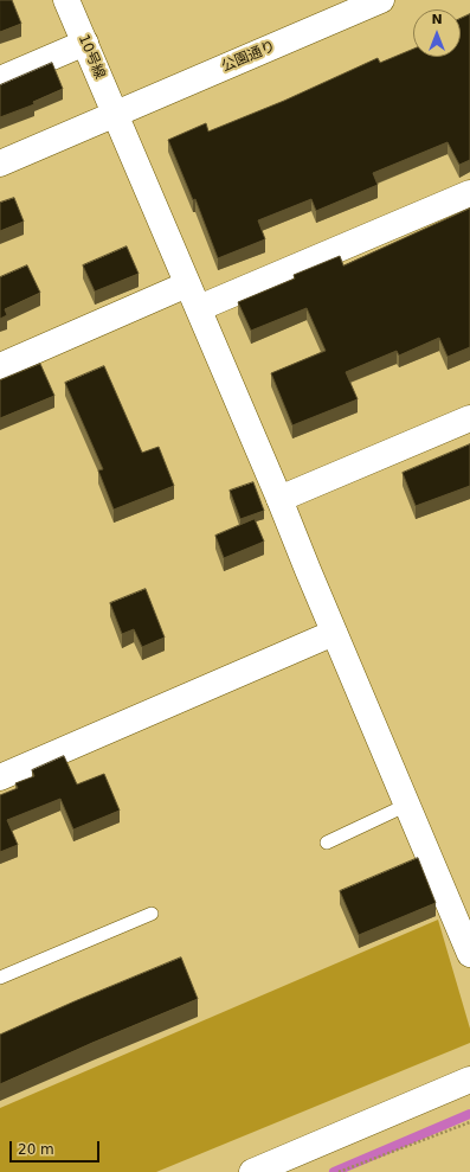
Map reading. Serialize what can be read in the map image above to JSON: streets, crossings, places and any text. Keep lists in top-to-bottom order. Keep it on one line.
{"streets":{"street":["10号線","公園通り"]},"crossings":[["10号線","公園通り"]],"scale_bar":"20 m","north":"top"}
